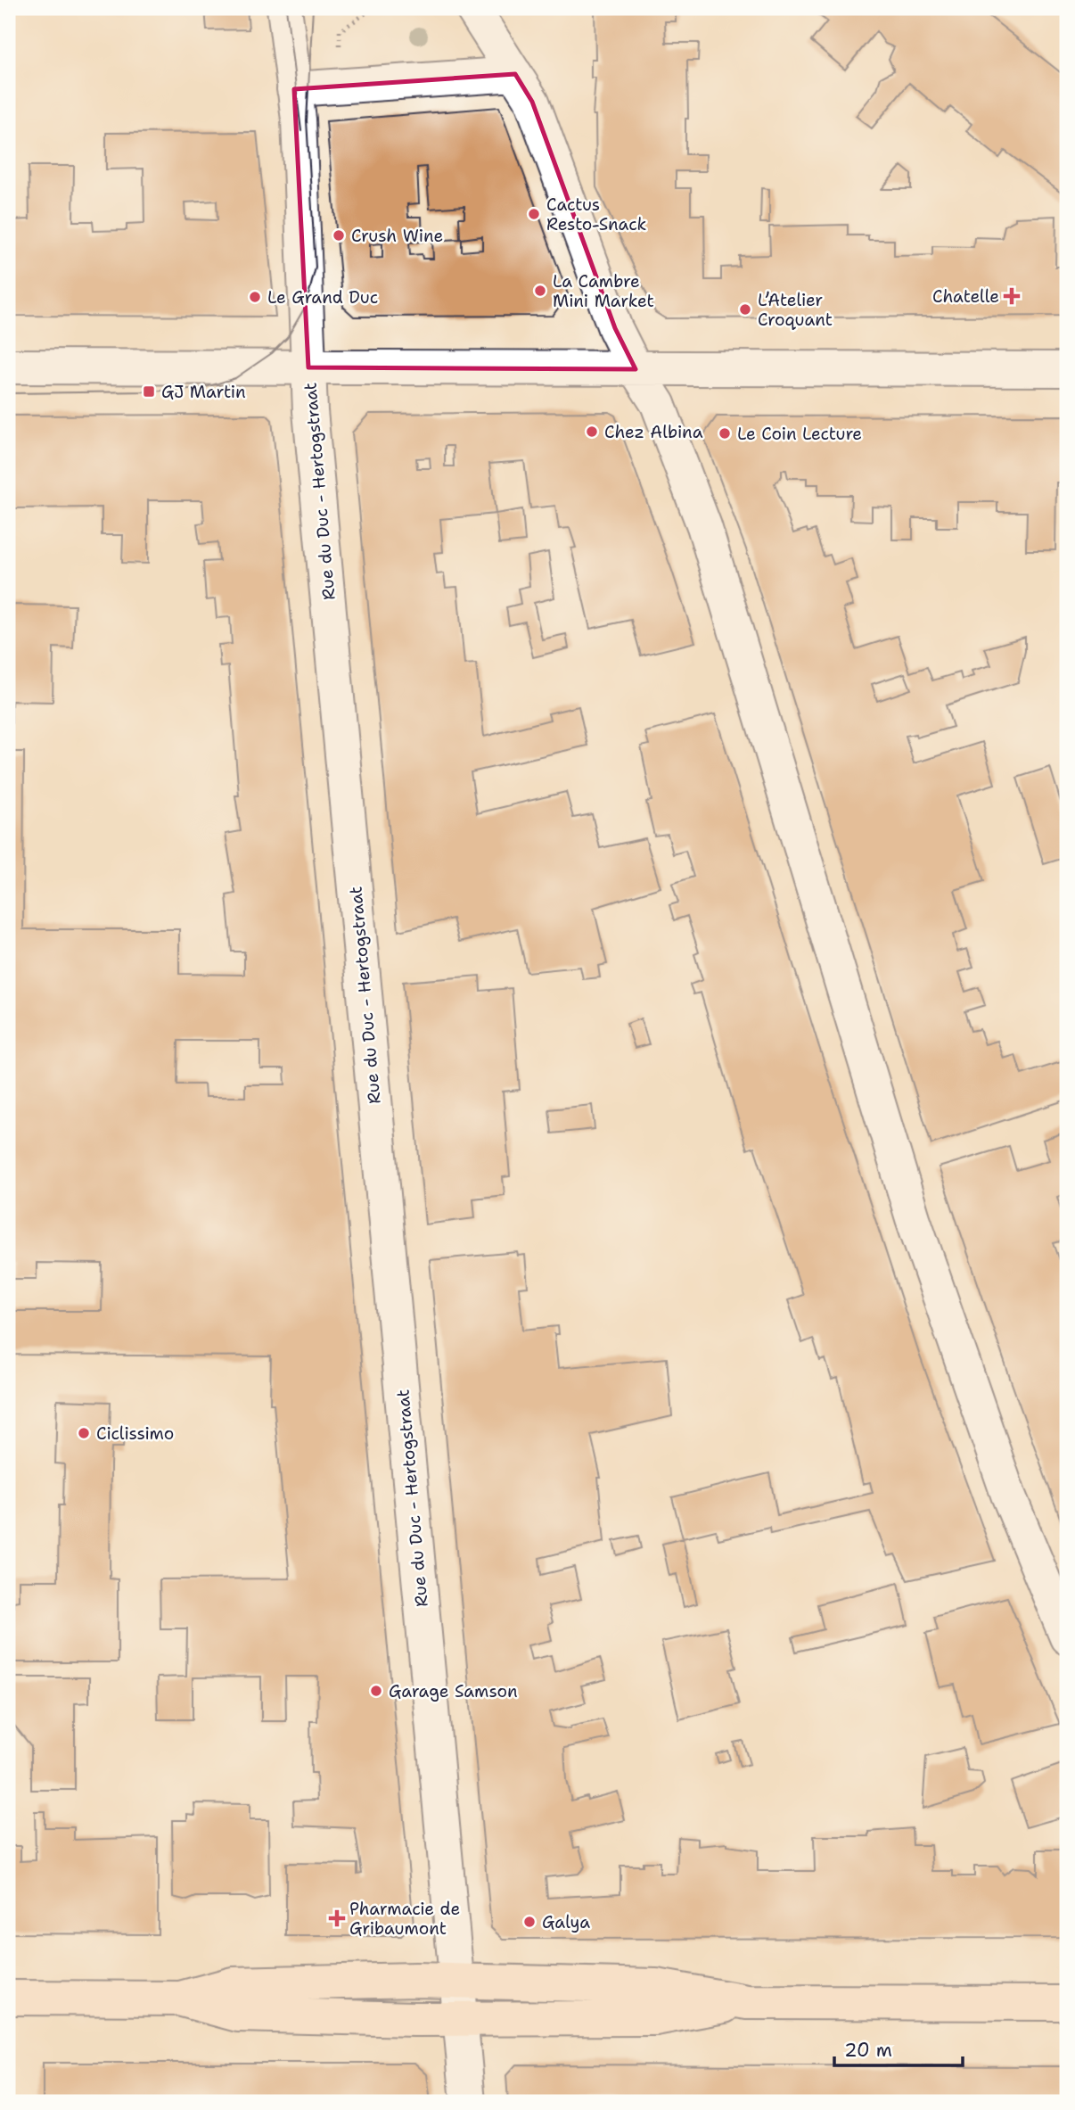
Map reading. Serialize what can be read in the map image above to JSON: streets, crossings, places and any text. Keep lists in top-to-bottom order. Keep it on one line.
{"streets":{"street":["Rue du Duc - Hertogstraat"]},"places":{"other":["Cactus Resto-Snack","Crush Wine","La Cambre Mini Market","Le Grand Duc","L’Atelier Croquant","Chez Albina","Le Coin Lecture","Ciclissimo","Garage Samson","Galya"],"health":["Chatelle","Pharmacie de Gribaumont"],"transit":["GJ Martin"]},"scale_bar":"20 m"}
